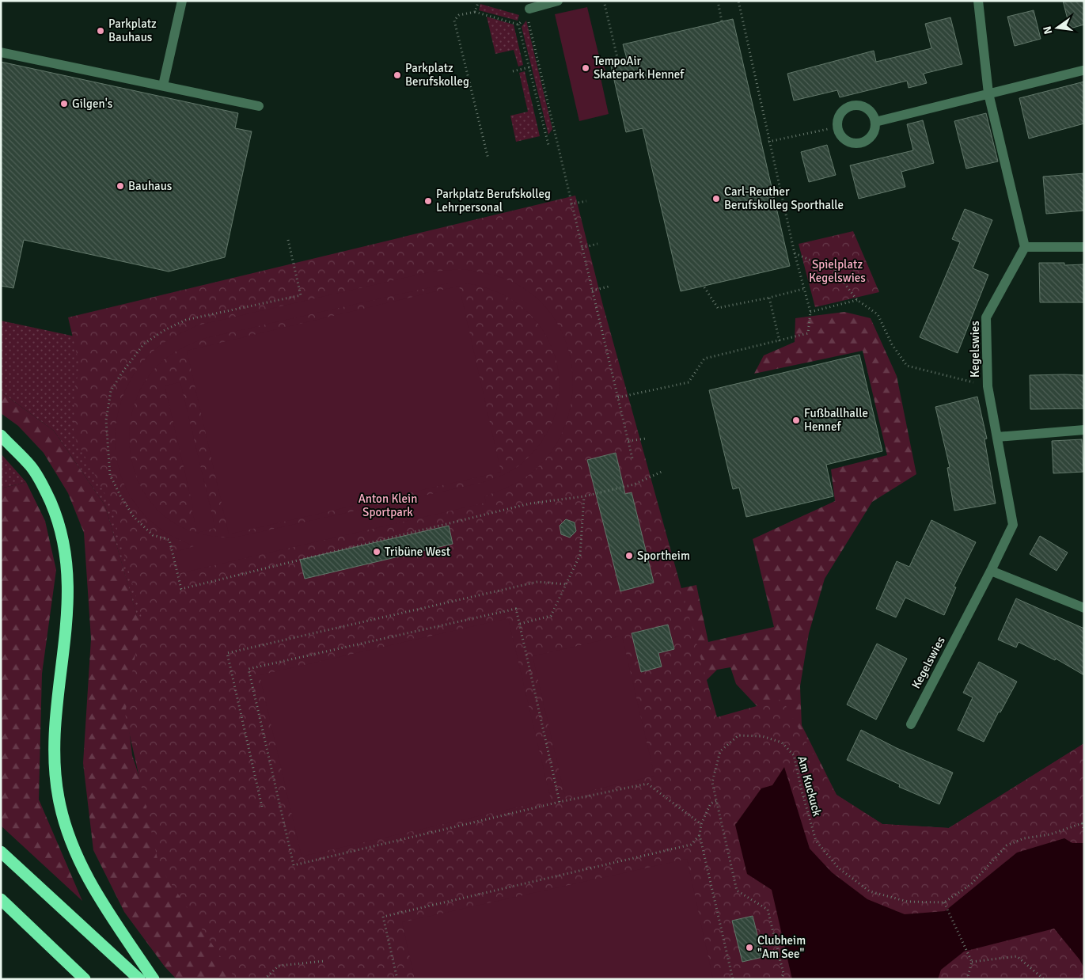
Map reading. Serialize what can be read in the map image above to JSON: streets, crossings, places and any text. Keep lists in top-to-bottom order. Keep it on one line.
{"streets":{"street":["Kegelswies"],"path":["Am Kuckuck"]},"parks":["Spielplatz Kegelswies","Anton Klein Sportpark"],"places":["Parkplatz Bauhaus","TempoAir Skatepark Hennef","Parkplatz Berufskolleg","Gilgen's","Bauhaus","Carl-Reuther Berufskolleg Sporthalle","Parkplatz Berufskolleg Lehrpersonal","Fußballhalle Hennef","Tribüne West","Sportheim","Clubheim \"Am See\""],"north":"left"}
